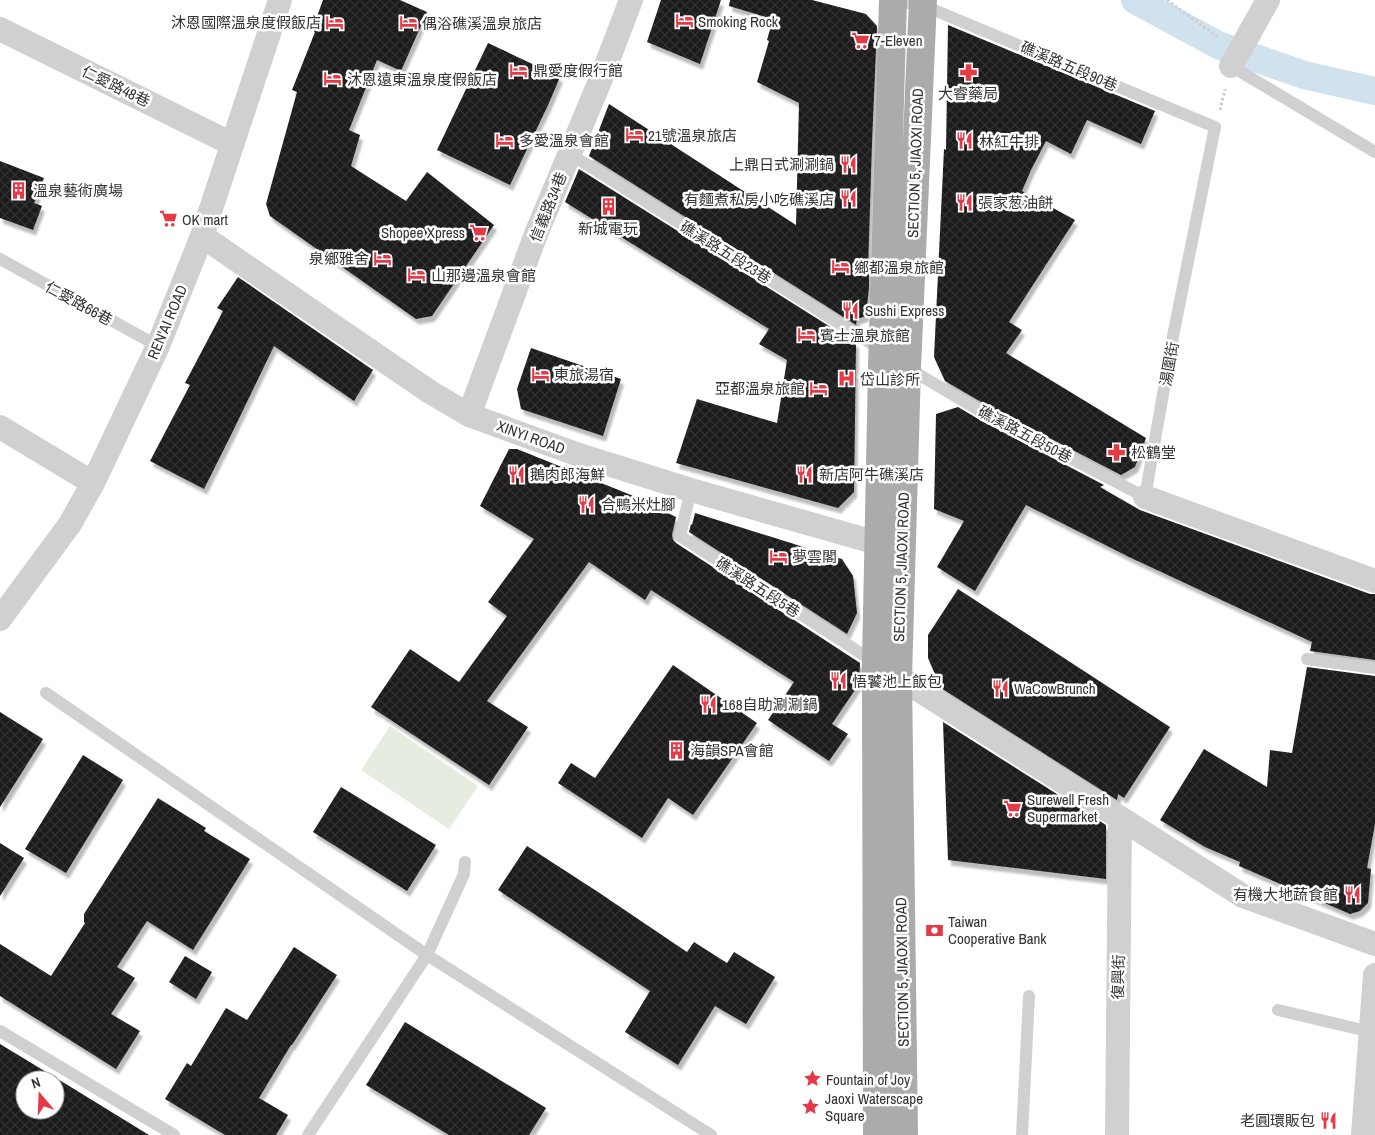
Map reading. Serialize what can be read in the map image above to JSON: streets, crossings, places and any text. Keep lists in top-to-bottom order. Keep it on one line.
{"streets":{"main road":["SECTION 5, JIAOXI ROAD"],"street":["仁愛路48巷","信義路34巷","REN'AI ROAD","XINYI ROAD","復興街"],"lane":["礁溪路五段90巷","礁溪路五段23巷","仁愛路66巷","湯圍街","礁溪路五段50巷","礁溪路五段5巷"]},"crossings":[["礁溪路五段90巷","SECTION 5, JIAOXI ROAD"],["礁溪路五段90巷","湯圍街"],["仁愛路48巷","REN'AI ROAD"],["SECTION 5, JIAOXI ROAD","礁溪路五段23巷"],["SECTION 5, JIAOXI ROAD","礁溪路五段50巷"],["SECTION 5, JIAOXI ROAD","XINYI ROAD"],["SECTION 5, JIAOXI ROAD","礁溪路五段5巷"],["信義路34巷","礁溪路五段23巷"],["信義路34巷","XINYI ROAD"],["礁溪路五段23巷","礁溪路五段50巷"],["仁愛路66巷","REN'AI ROAD"],["REN'AI ROAD","XINYI ROAD"],["湯圍街","礁溪路五段50巷"],["XINYI ROAD","礁溪路五段5巷"]],"places":{"hotel":["Smoking Rock","沐恩國際溫泉度假飯店","偶浴礁溪溫泉旅店","鼎愛度假行館","沐恩遠東溫泉度假飯店","21號溫泉旅店","多愛溫泉會館","泉鄉雅舍","鄉都溫泉旅館","山那邊溫泉會館","賓士溫泉旅館","東旅湯宿","亞都溫泉旅館","夢雲閣"],"supermarket":["7-Eleven","OK mart","Shopee Xpress","Surewell Fresh Supermarket"],"pharmacy":["大睿藥局","松鶴堂"],"restaurant":["林紅牛排","上鼎日式涮涮鍋","有麵煮私房小吃礁溪店","張家葱油餅","Sushi Express","鵝肉郎海鮮","新店阿牛礁溪店","合鴨米灶腳","悟饕池上飯包","WaCowBrunch","168自助涮涮鍋","有機大地蔬食館","老圓環販包"],"building":["溫泉藝術廣場","新城電玩","海韻SPA會館"],"hospital":["岱山診所"],"bank":["Taiwan Cooperative Bank"],"place":["Fountain of Joy","Jaoxi Waterscape Square"]},"north":"top"}
